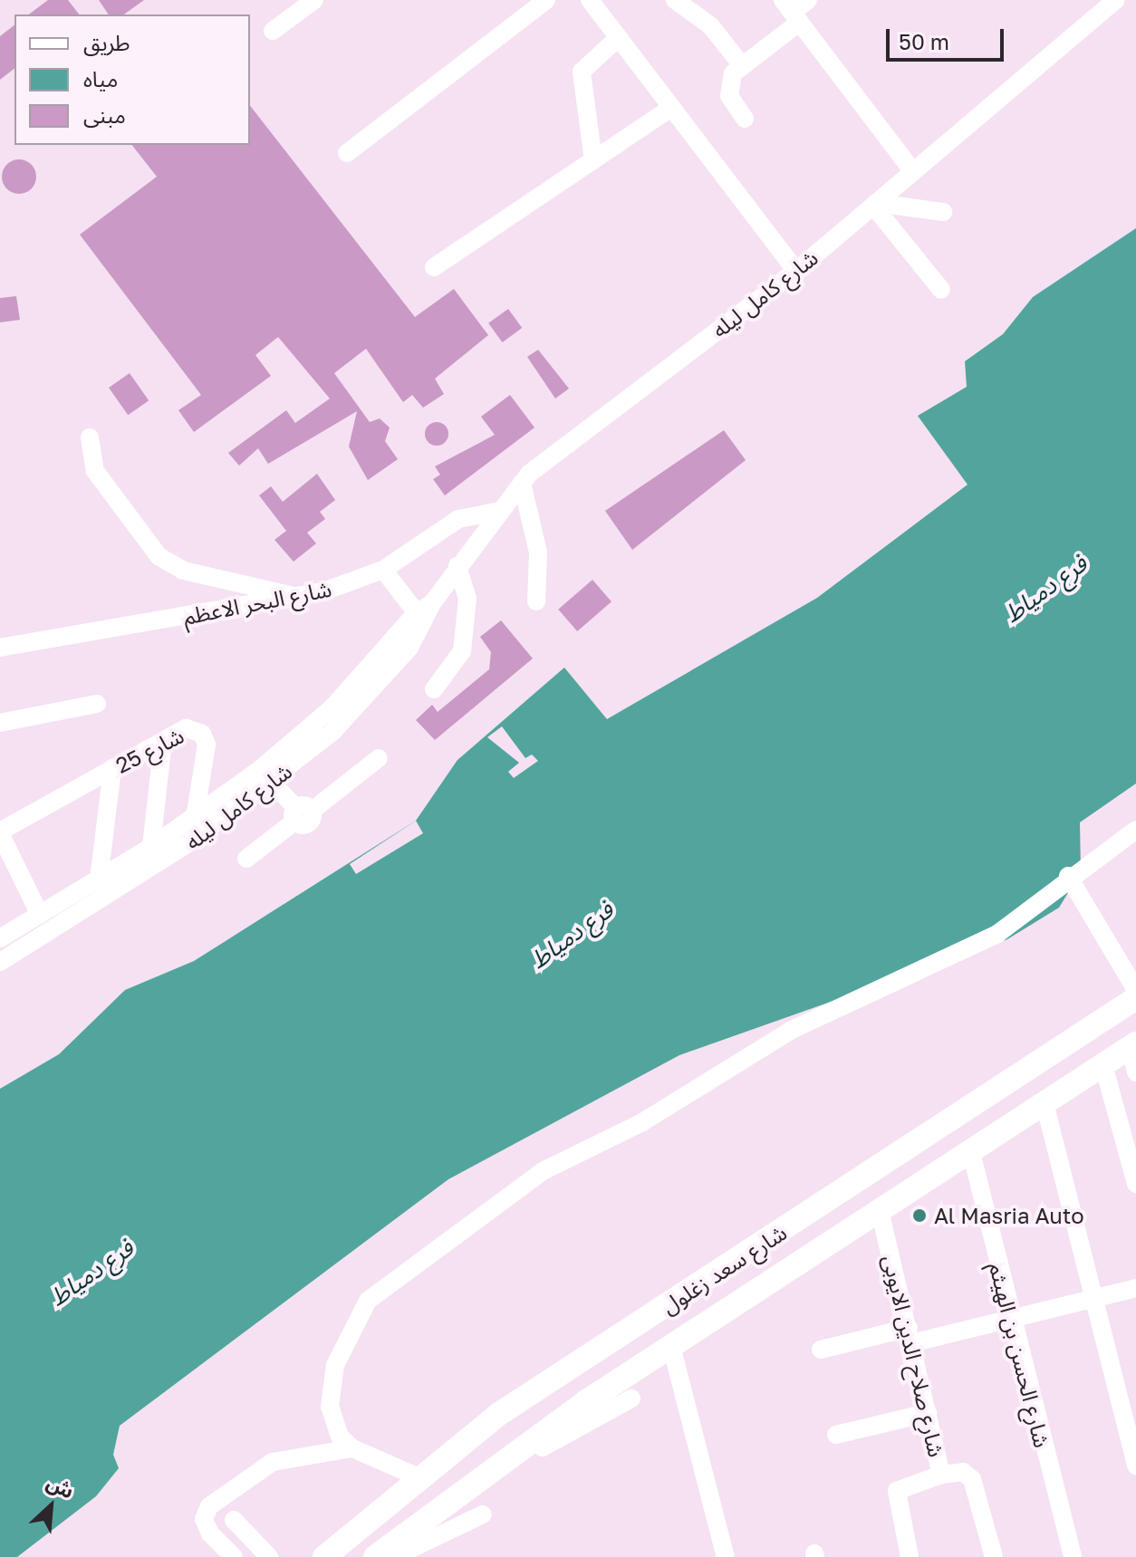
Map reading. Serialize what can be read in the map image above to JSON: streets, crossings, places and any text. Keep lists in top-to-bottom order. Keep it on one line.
{"streets":{"main road":["شارع سعد زغلول"],"street":["شارع كامل ليله","شارع البحر الاعظم","شارع 25","شارع الحسن بن الهيثم","شارع صلاح الدين الايوبى"]},"crossings":[["شارع كامل ليله","شارع البحر الاعظم"],["شارع كامل ليله","شارع 25"],["شارع سعد زغلول","شارع الحسن بن الهيثم"],["شارع سعد زغلول","شارع صلاح الدين الايوبى"]],"water":["فرع دمياط"],"places":["Al Masria Auto"],"legend":["طريق","مياه","مبنى"],"scale_bar":"50 m","north":"top right"}
